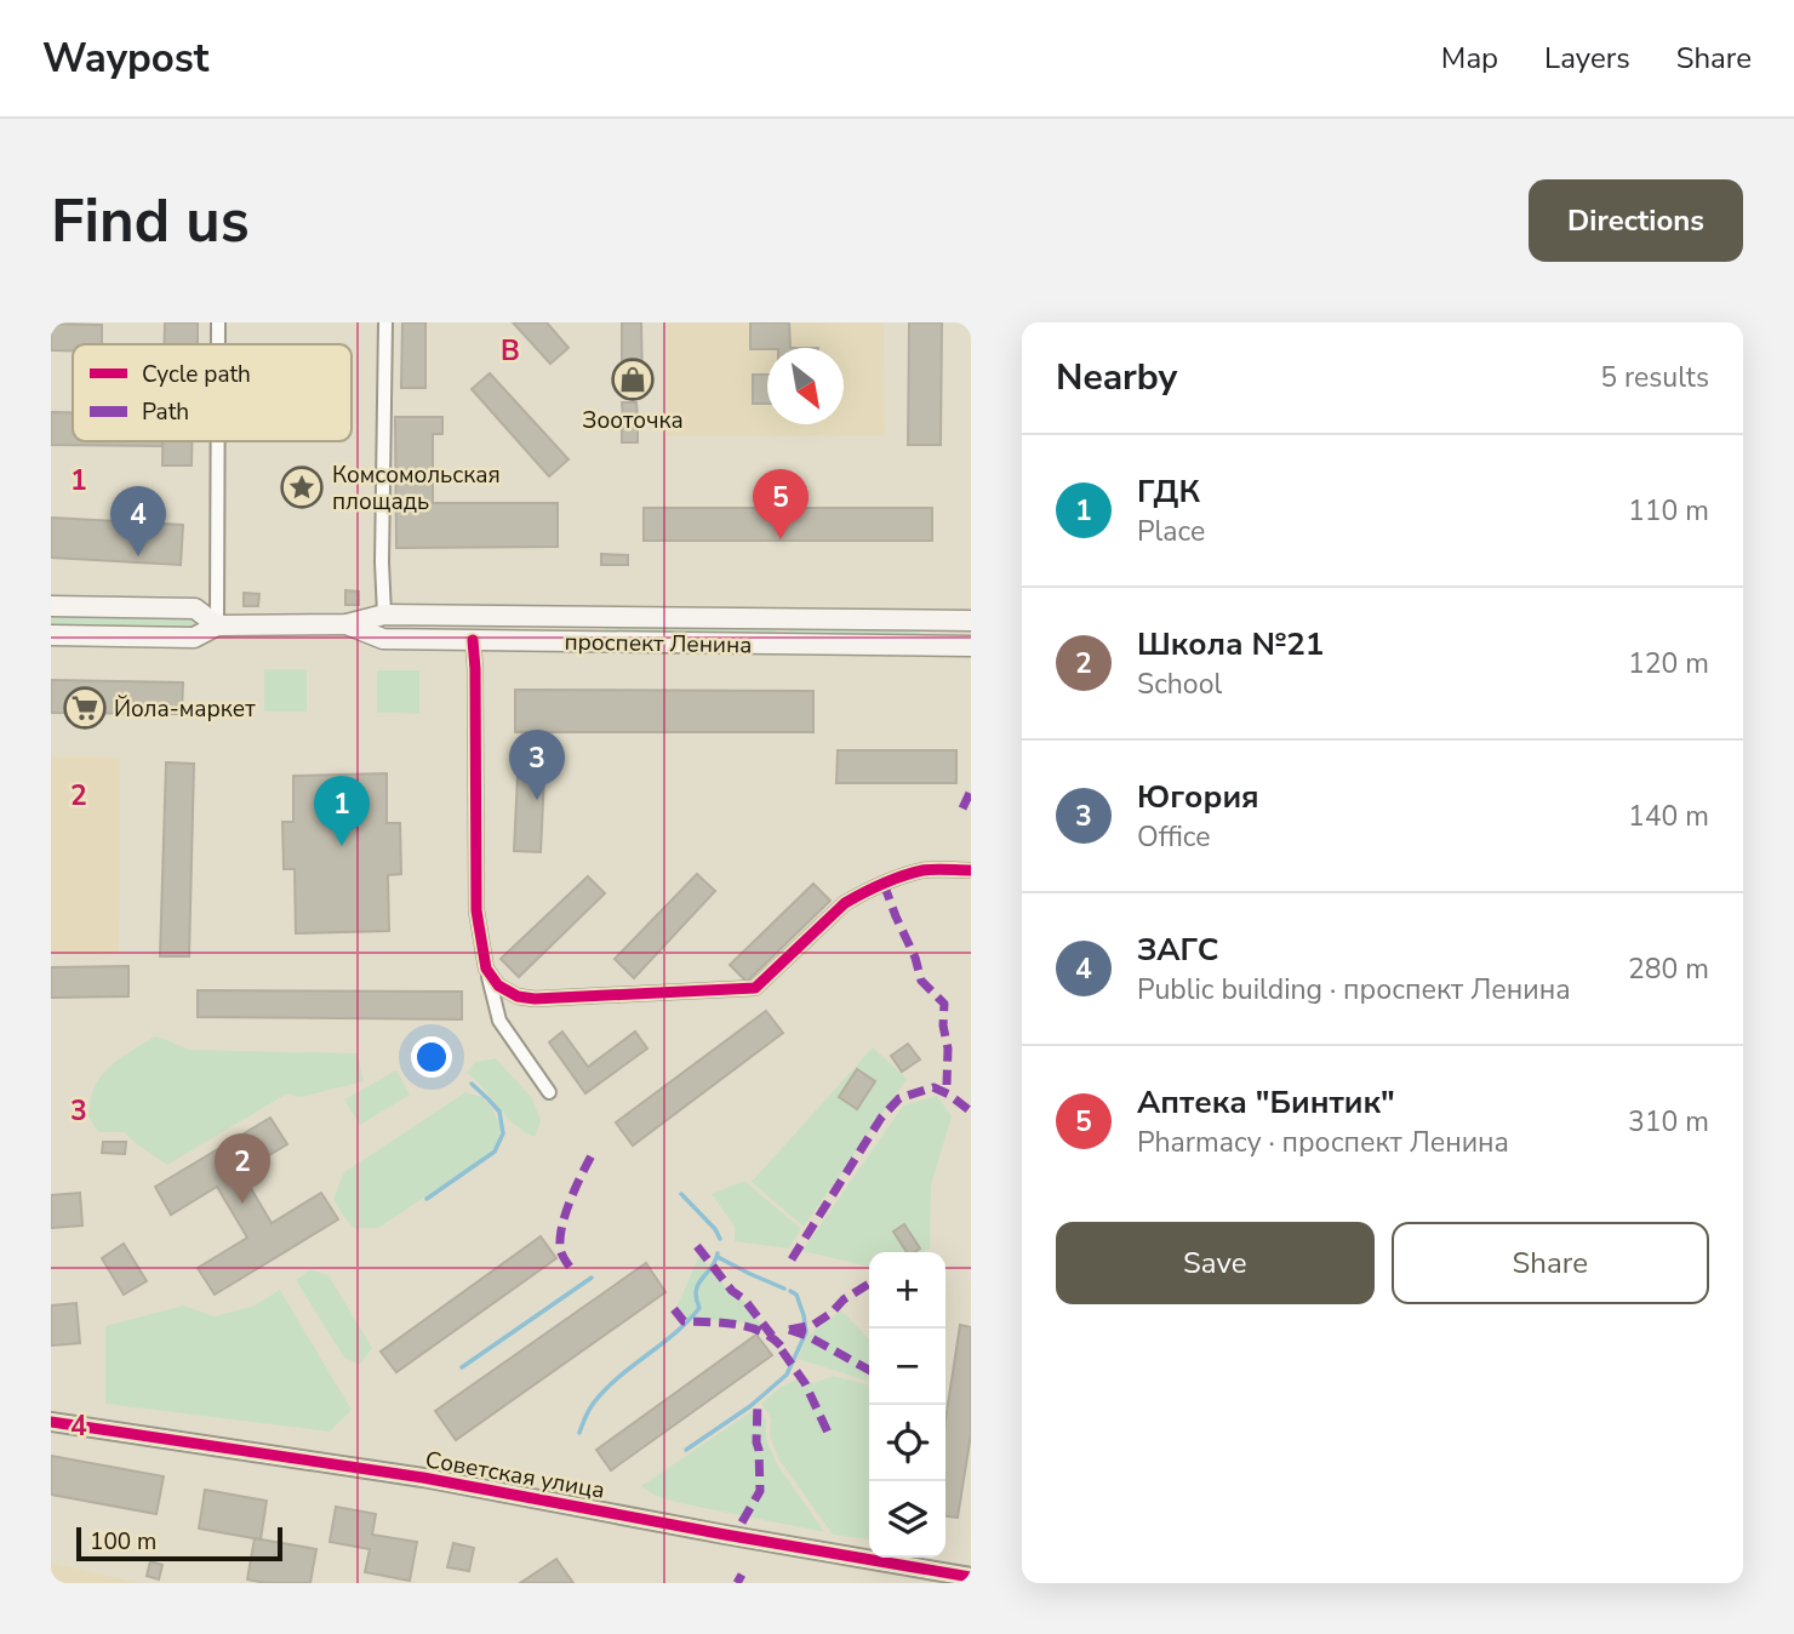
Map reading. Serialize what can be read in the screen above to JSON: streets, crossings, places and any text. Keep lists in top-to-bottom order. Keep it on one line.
{"streets":{"main road":["проспект Ленина"],"street":["Советская улица"]},"places":{"shop":["Зооточка"],"place":["Комсомольская площадь"],"supermarket":["Йола-маркет"]},"legend":["Cycle path","Path"],"scale_bar":"100 m","north":"bottom right","page":{"header":"Waypost","nav":["Map","Layers","Share"],"buttons":["Directions",["Save","Share"]],"title":"Find us","heading":["Nearby","5 results"],"list":[{"mark":"1","name":"ГДК","note":"Place","value":"110 m"},{"mark":"2","name":"Школа №21","note":"School","value":"120 m"},{"mark":"3","name":"Югория","note":"Office","value":"140 m"},{"mark":"4","name":"ЗАГС","note":"Public building · проспект Ленина","value":"280 m"},{"mark":"5","name":"Аптека \"Бинтик\"","note":"Pharmacy · проспект Ленина","value":"310 m"}],"pins":["5","4","3","1","2"],"map_buttons":["+","−"],"scale":"100 m"},"grid":{"columns":["B"],"rows":["1","2","3","4"]}}
